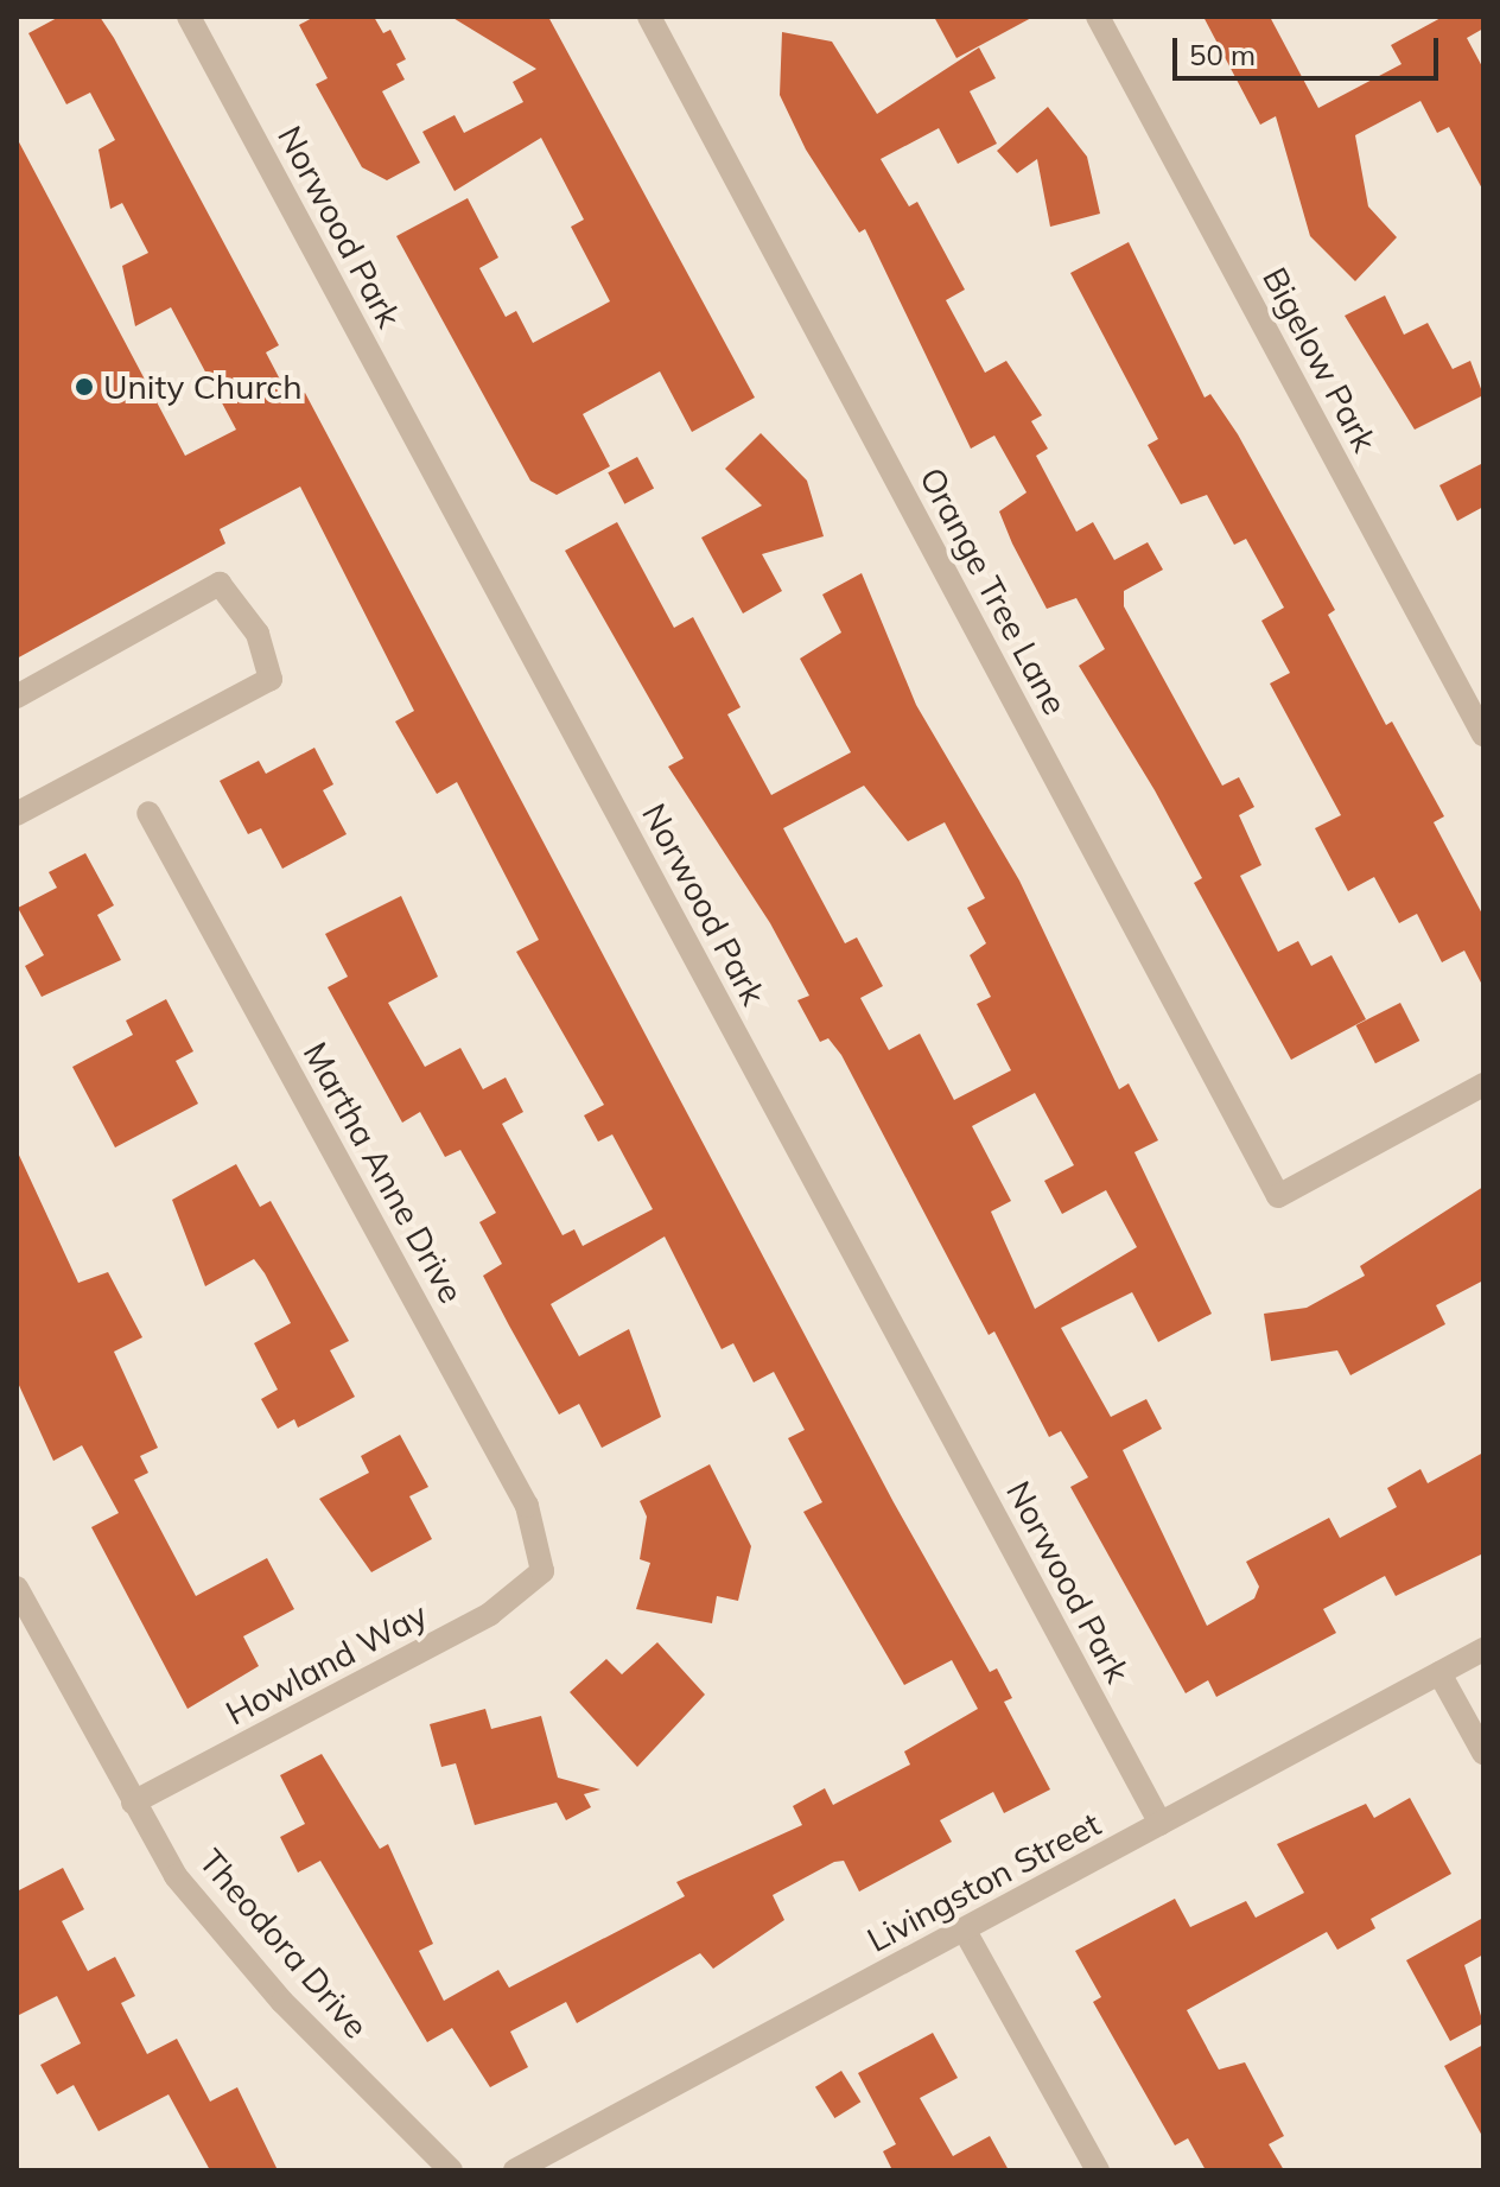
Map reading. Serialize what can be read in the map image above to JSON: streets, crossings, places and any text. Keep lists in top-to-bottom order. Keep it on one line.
{"streets":{"street":["Norwood Park","Bigelow Park","Orange Tree Lane","Martha Anne Drive","Howland Way","Livingston Street","Theodora Drive"]},"crossings":[["Norwood Park","Livingston Street"],["Martha Anne Drive","Howland Way"],["Howland Way","Theodora Drive"]],"places":["Unity Church"],"scale_bar":"50 m"}
